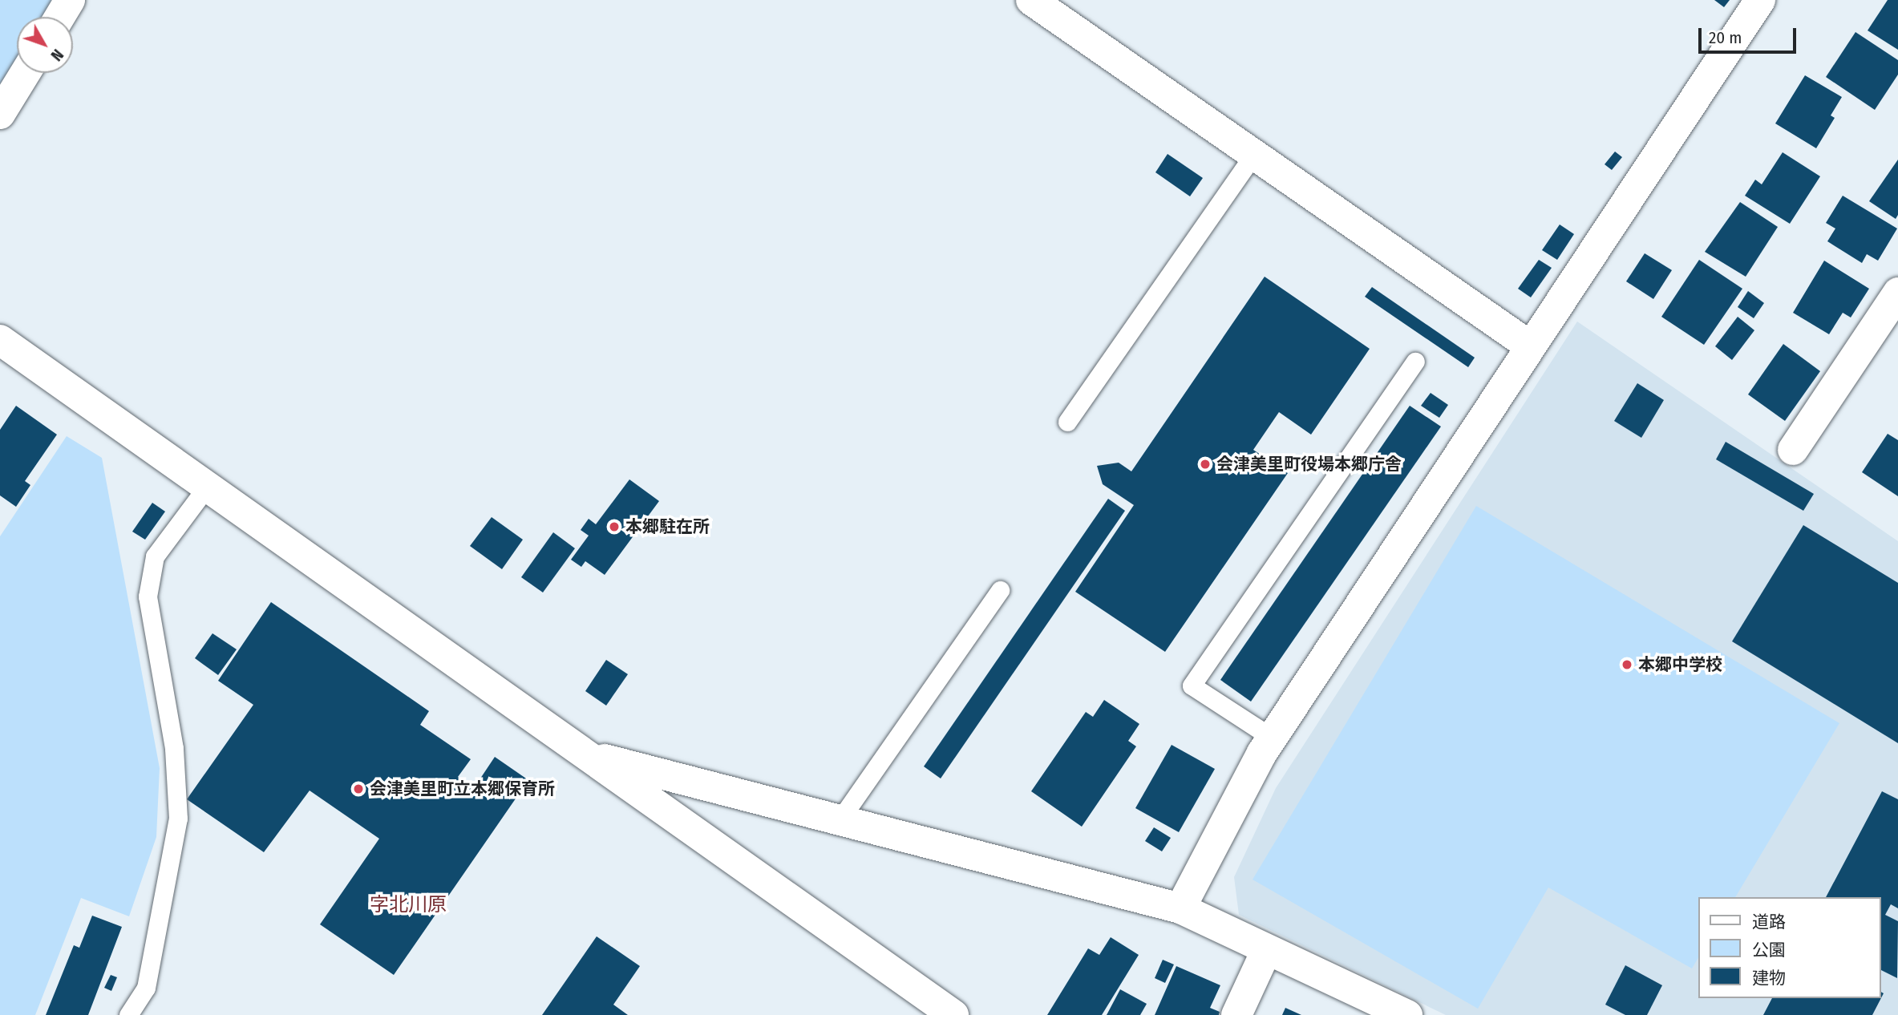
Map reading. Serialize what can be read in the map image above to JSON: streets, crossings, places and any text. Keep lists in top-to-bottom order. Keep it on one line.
{"districts":["字北川原"],"places":["会津美里町役場本郷庁舎","本郷駐在所","本郷中学校","会津美里町立本郷保育所"],"legend":["道路","公園","建物"],"scale_bar":"20 m","north":"bottom right"}
